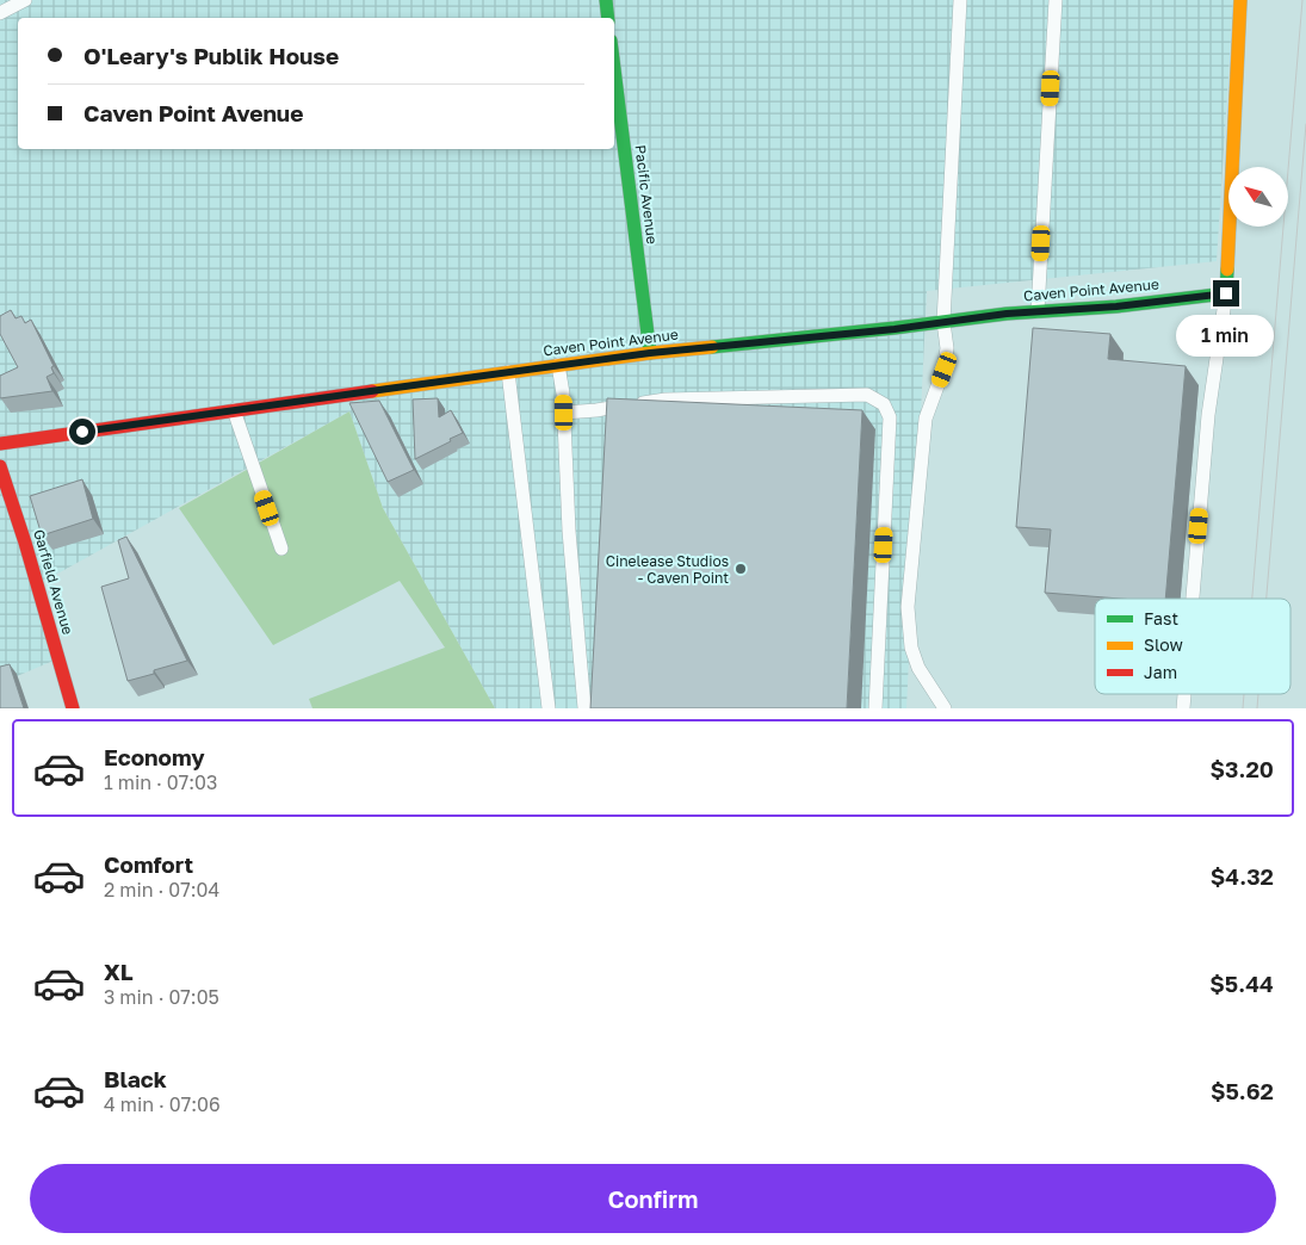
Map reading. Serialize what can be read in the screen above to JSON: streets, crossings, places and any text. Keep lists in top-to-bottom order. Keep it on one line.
{"streets":{"street":["Pacific Avenue","Caven Point Avenue","Garfield Avenue"]},"crossings":[["Pacific Avenue","Caven Point Avenue"]],"places":["Cinelease Studios - Caven Point"],"legend":["Fast","Slow","Jam"],"north":"top left","page":{"banner":["O'Leary's Publik House","Caven Point Avenue"],"bubble":"1 min","list":[{"name":"Economy","note":"1 min · 07:03","value":"$3.20"},{"name":"Comfort","note":"2 min · 07:04","value":"$4.32"},{"name":"XL","note":"3 min · 07:05","value":"$5.44"},{"name":"Black","note":"4 min · 07:06","value":"$5.62"}],"buttons":"Confirm"}}
